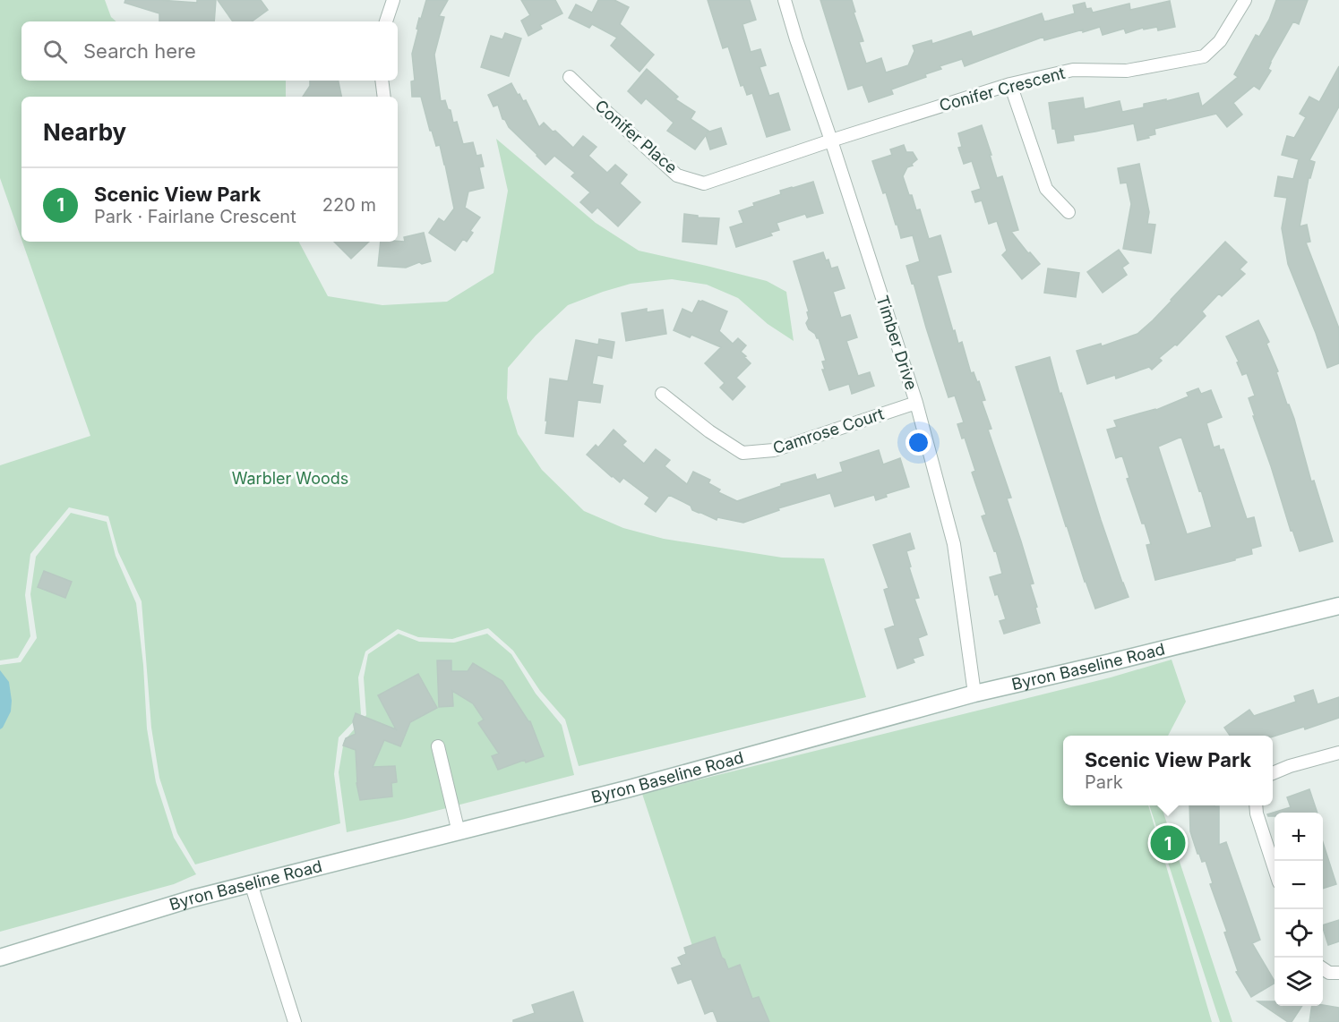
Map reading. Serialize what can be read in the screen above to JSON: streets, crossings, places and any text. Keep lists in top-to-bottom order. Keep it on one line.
{"streets":{"main road":["Byron Baseline Road"],"street":["Conifer Crescent","Conifer Place","Timber Drive","Camrose Court"]},"crossings":[["Conifer Crescent","Conifer Place"],["Conifer Crescent","Timber Drive"],["Conifer Place","Timber Drive"],["Timber Drive","Camrose Court"],["Timber Drive","Byron Baseline Road"]],"parks":["Warbler Woods"],"page":{"search":"Search here","heading":"Nearby","list":[{"mark":"1","name":"Scenic View Park","note":"Park · Fairlane Crescent","value":"220 m"}],"popup":["Scenic View Park","Park"],"map_buttons":["+","−"],"pins":"1"}}
